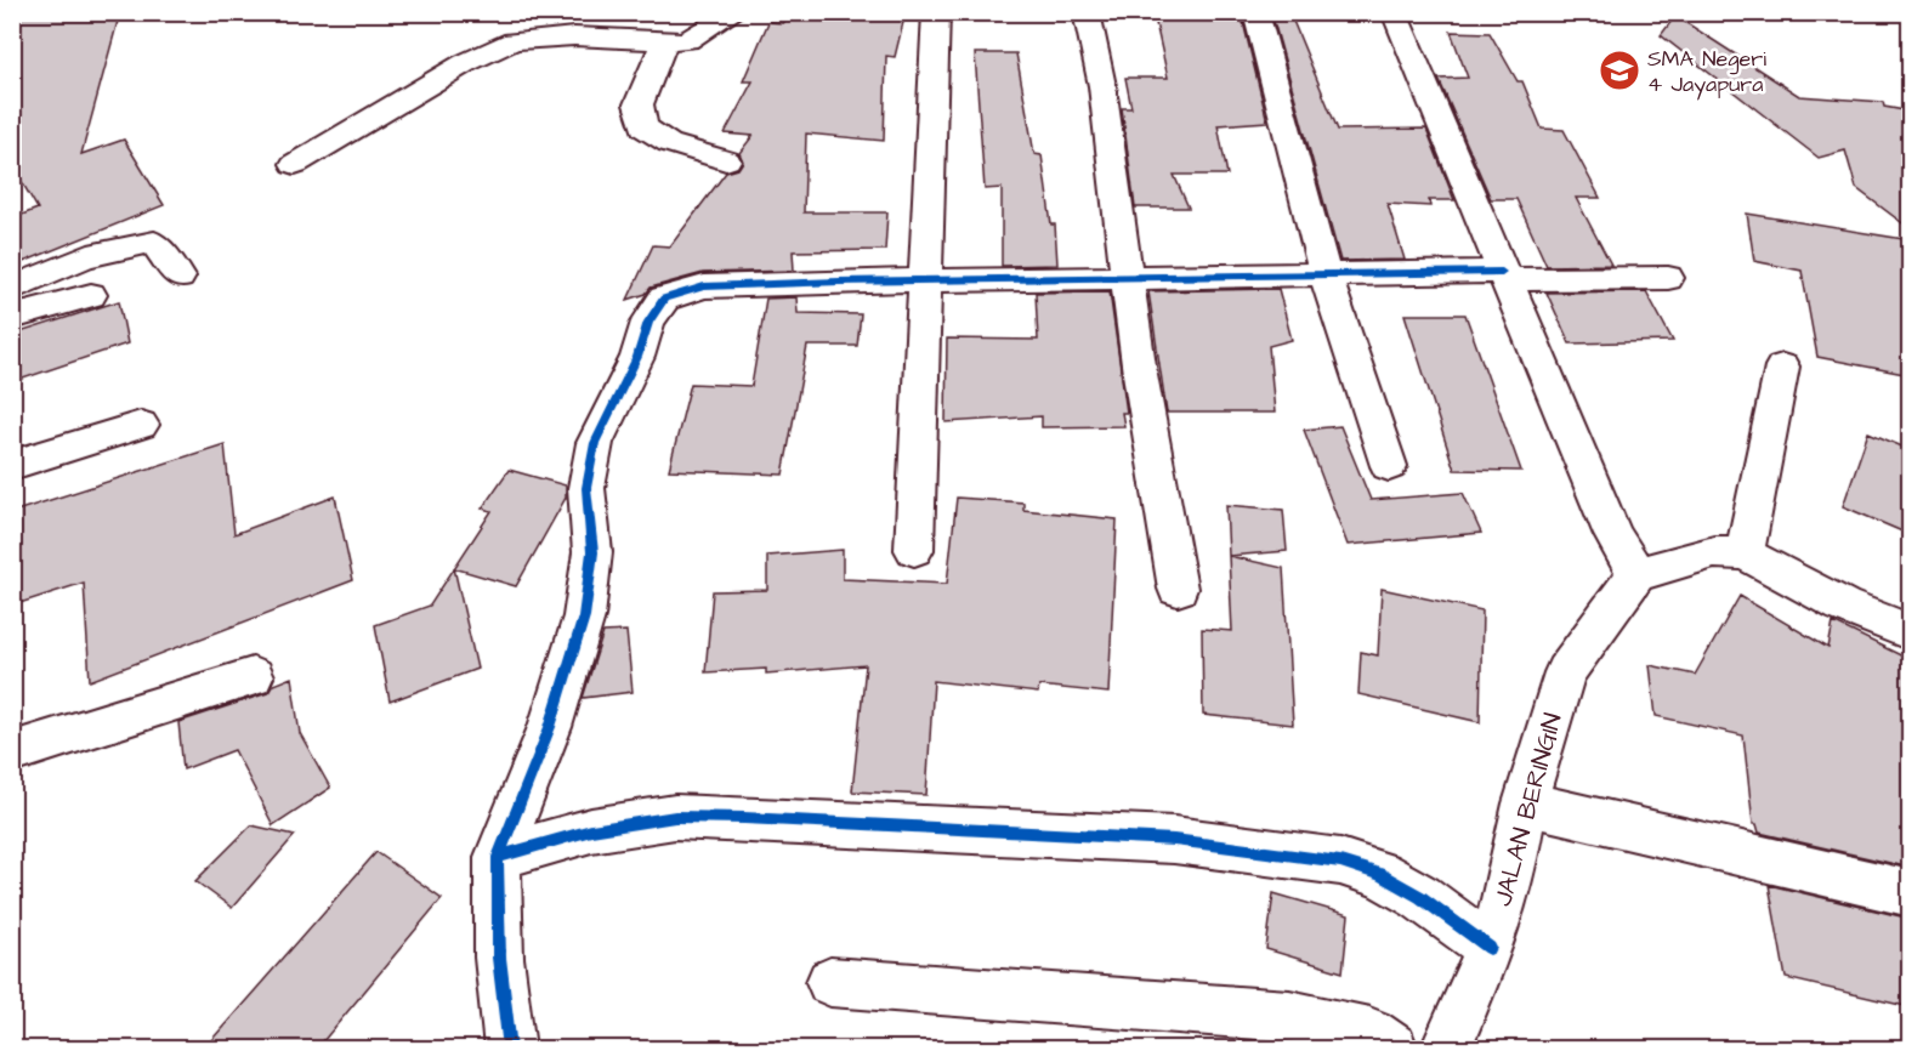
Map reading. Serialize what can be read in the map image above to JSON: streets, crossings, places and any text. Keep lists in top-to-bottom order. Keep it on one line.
{"streets":{"street":["JALAN BERINGIN"]},"places":{"school or university":["SMA Negeri 4 Jayapura"]}}
